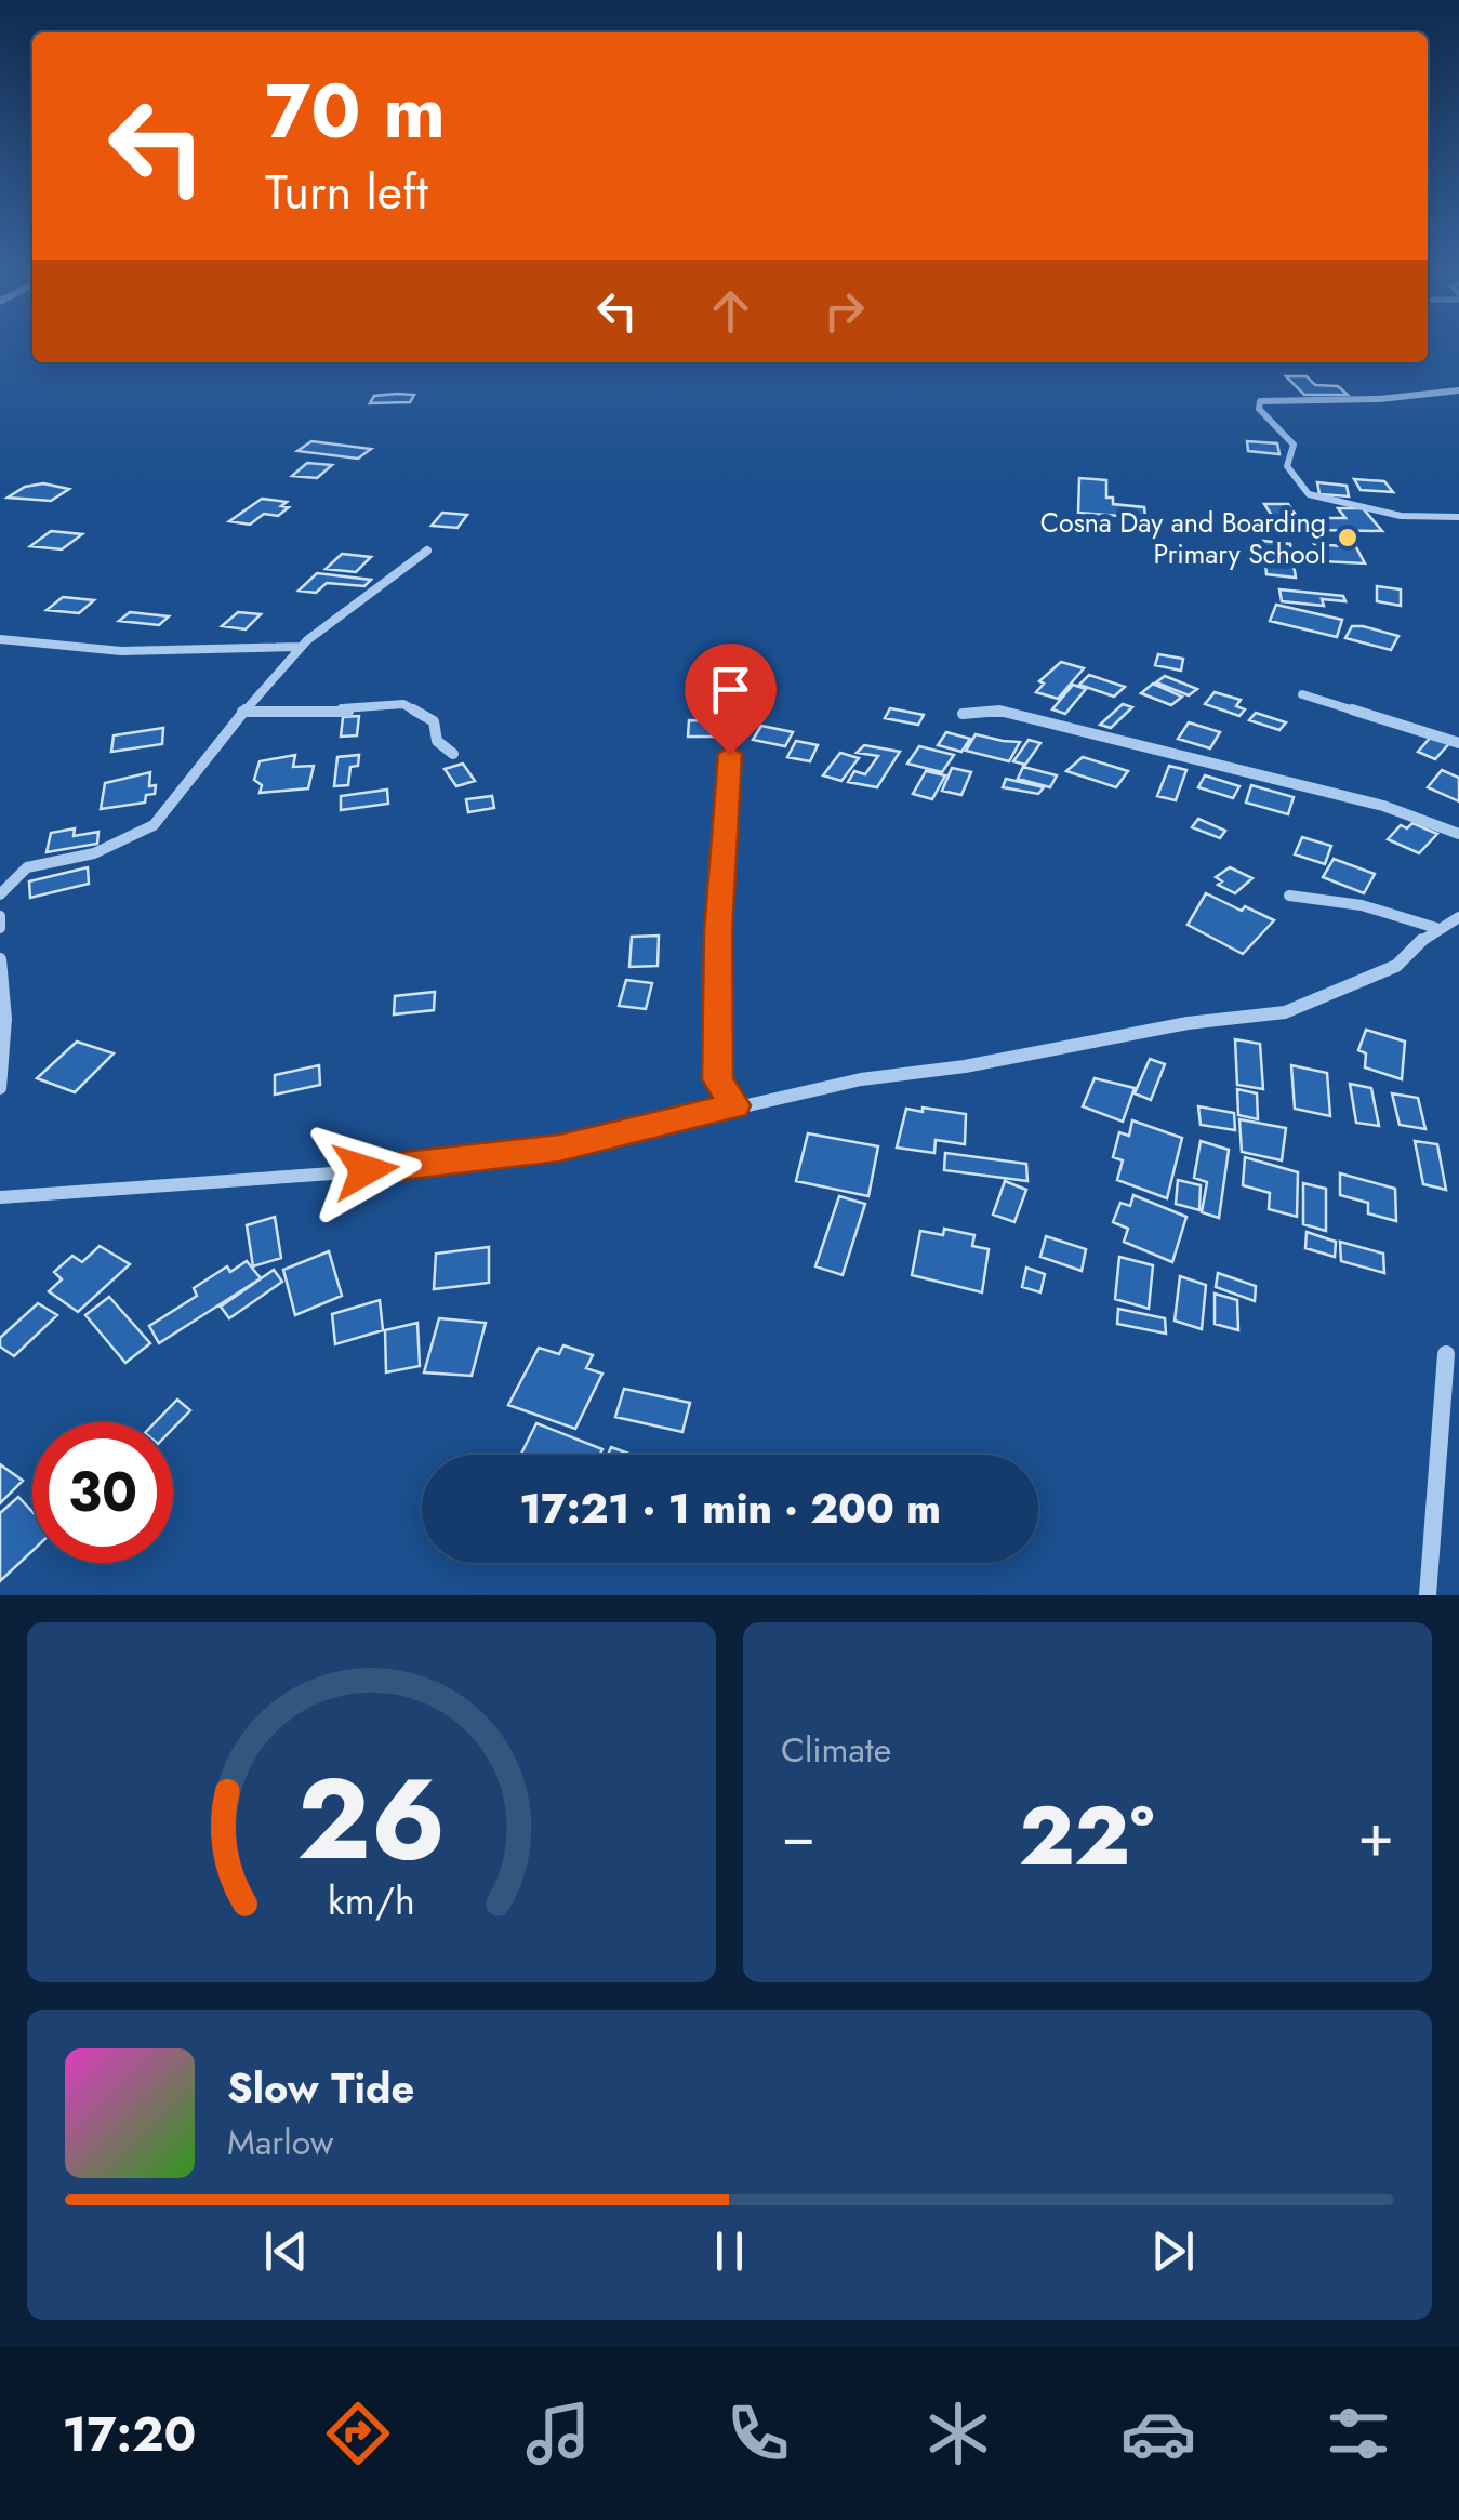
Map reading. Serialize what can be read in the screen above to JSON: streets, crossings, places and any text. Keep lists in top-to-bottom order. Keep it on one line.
{"places":["Cosna Day and Boarding Primary School"],"page":{"turn":["70 m","Turn left"],"limit":"30","trip":"17:21 · 1 min · 200 m","tile":"Climate","heat":["−","22°","+"],"song":["Slow Tide","Marlow"],"tabs":"17:20","gauge":["26","km/h"]}}
